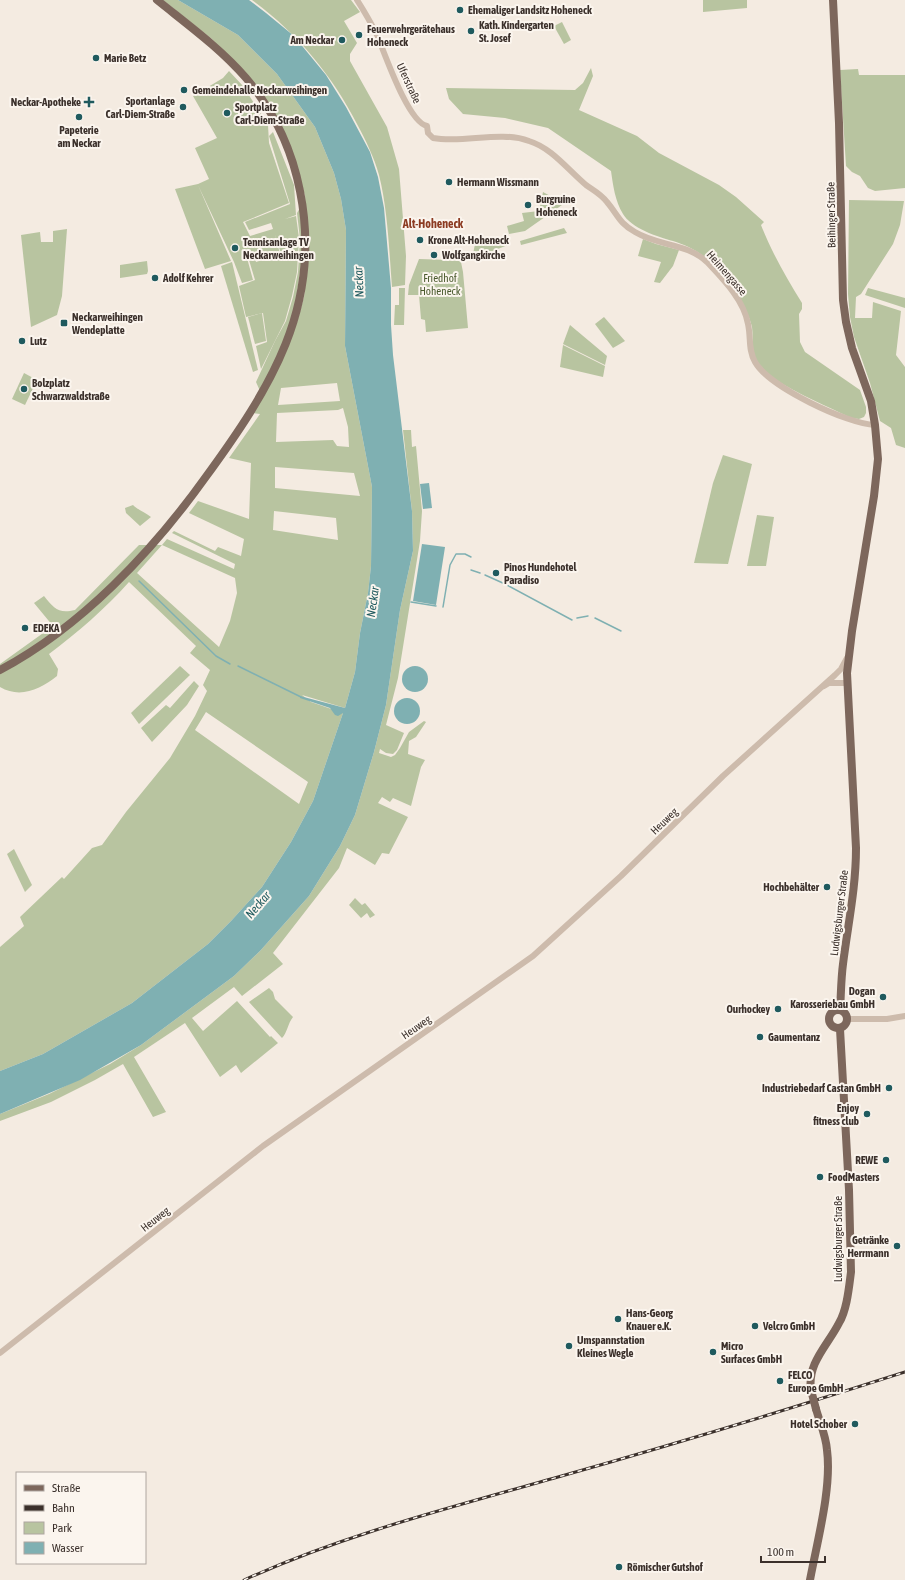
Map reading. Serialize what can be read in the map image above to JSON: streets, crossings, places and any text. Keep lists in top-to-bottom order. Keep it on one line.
{"streets":{"main road":["Beihinger Straße","Ludwigsburger Straße"],"street":["Uferstraße","Heimengasse","Heuweg"]},"crossings":[["Uferstraße","Heimengasse"],["Beihinger Straße","Heimengasse"],["Beihinger Straße","Heuweg"],["Beihinger Straße","Ludwigsburger Straße"],["Heuweg","Ludwigsburger Straße"]],"districts":["Alt-Hoheneck"],"water":["Neckar"],"parks":["Friedhof Hoheneck"],"places":{"other":["Ehemaliger Landsitz Hoheneck","Kath. Kindergarten St. Josef","Feuerwehrgerätehaus Hoheneck","Am Neckar","Marie Betz","Gemeindehalle Neckarweihingen","Sportanlage Carl-Diem-Straße","Sportplatz Carl-Diem-Straße","Papeterie am Neckar","Hermann Wissmann","Burgruine Hoheneck","Krone Alt-Hoheneck","Tennisanlage TV Neckarweihingen","Wolfgangkirche","Adolf Kehrer","Lutz","Bolzplatz Schwarzwaldstraße","Pinos Hundehotel Paradiso","EDEKA","Hochbehälter","Dogan Karosseriebau GmbH","Ourhockey","Gaumentanz","Industriebedarf Castan GmbH","Enjoy fitness club","REWE","FoodMasters","Getränke Herrmann","Hans-Georg Knauer e.K.","Velcro GmbH","Umspannstation Kleines Wegle","Micro Surfaces GmbH","FELCO Europe GmbH","Hotel Schober","Römischer Gutshof"],"health":["Neckar-Apotheke"],"transit":["Neckarweihingen Wendeplatte"]},"legend":["Straße","Bahn","Park","Wasser"],"scale_bar":"100 m"}
